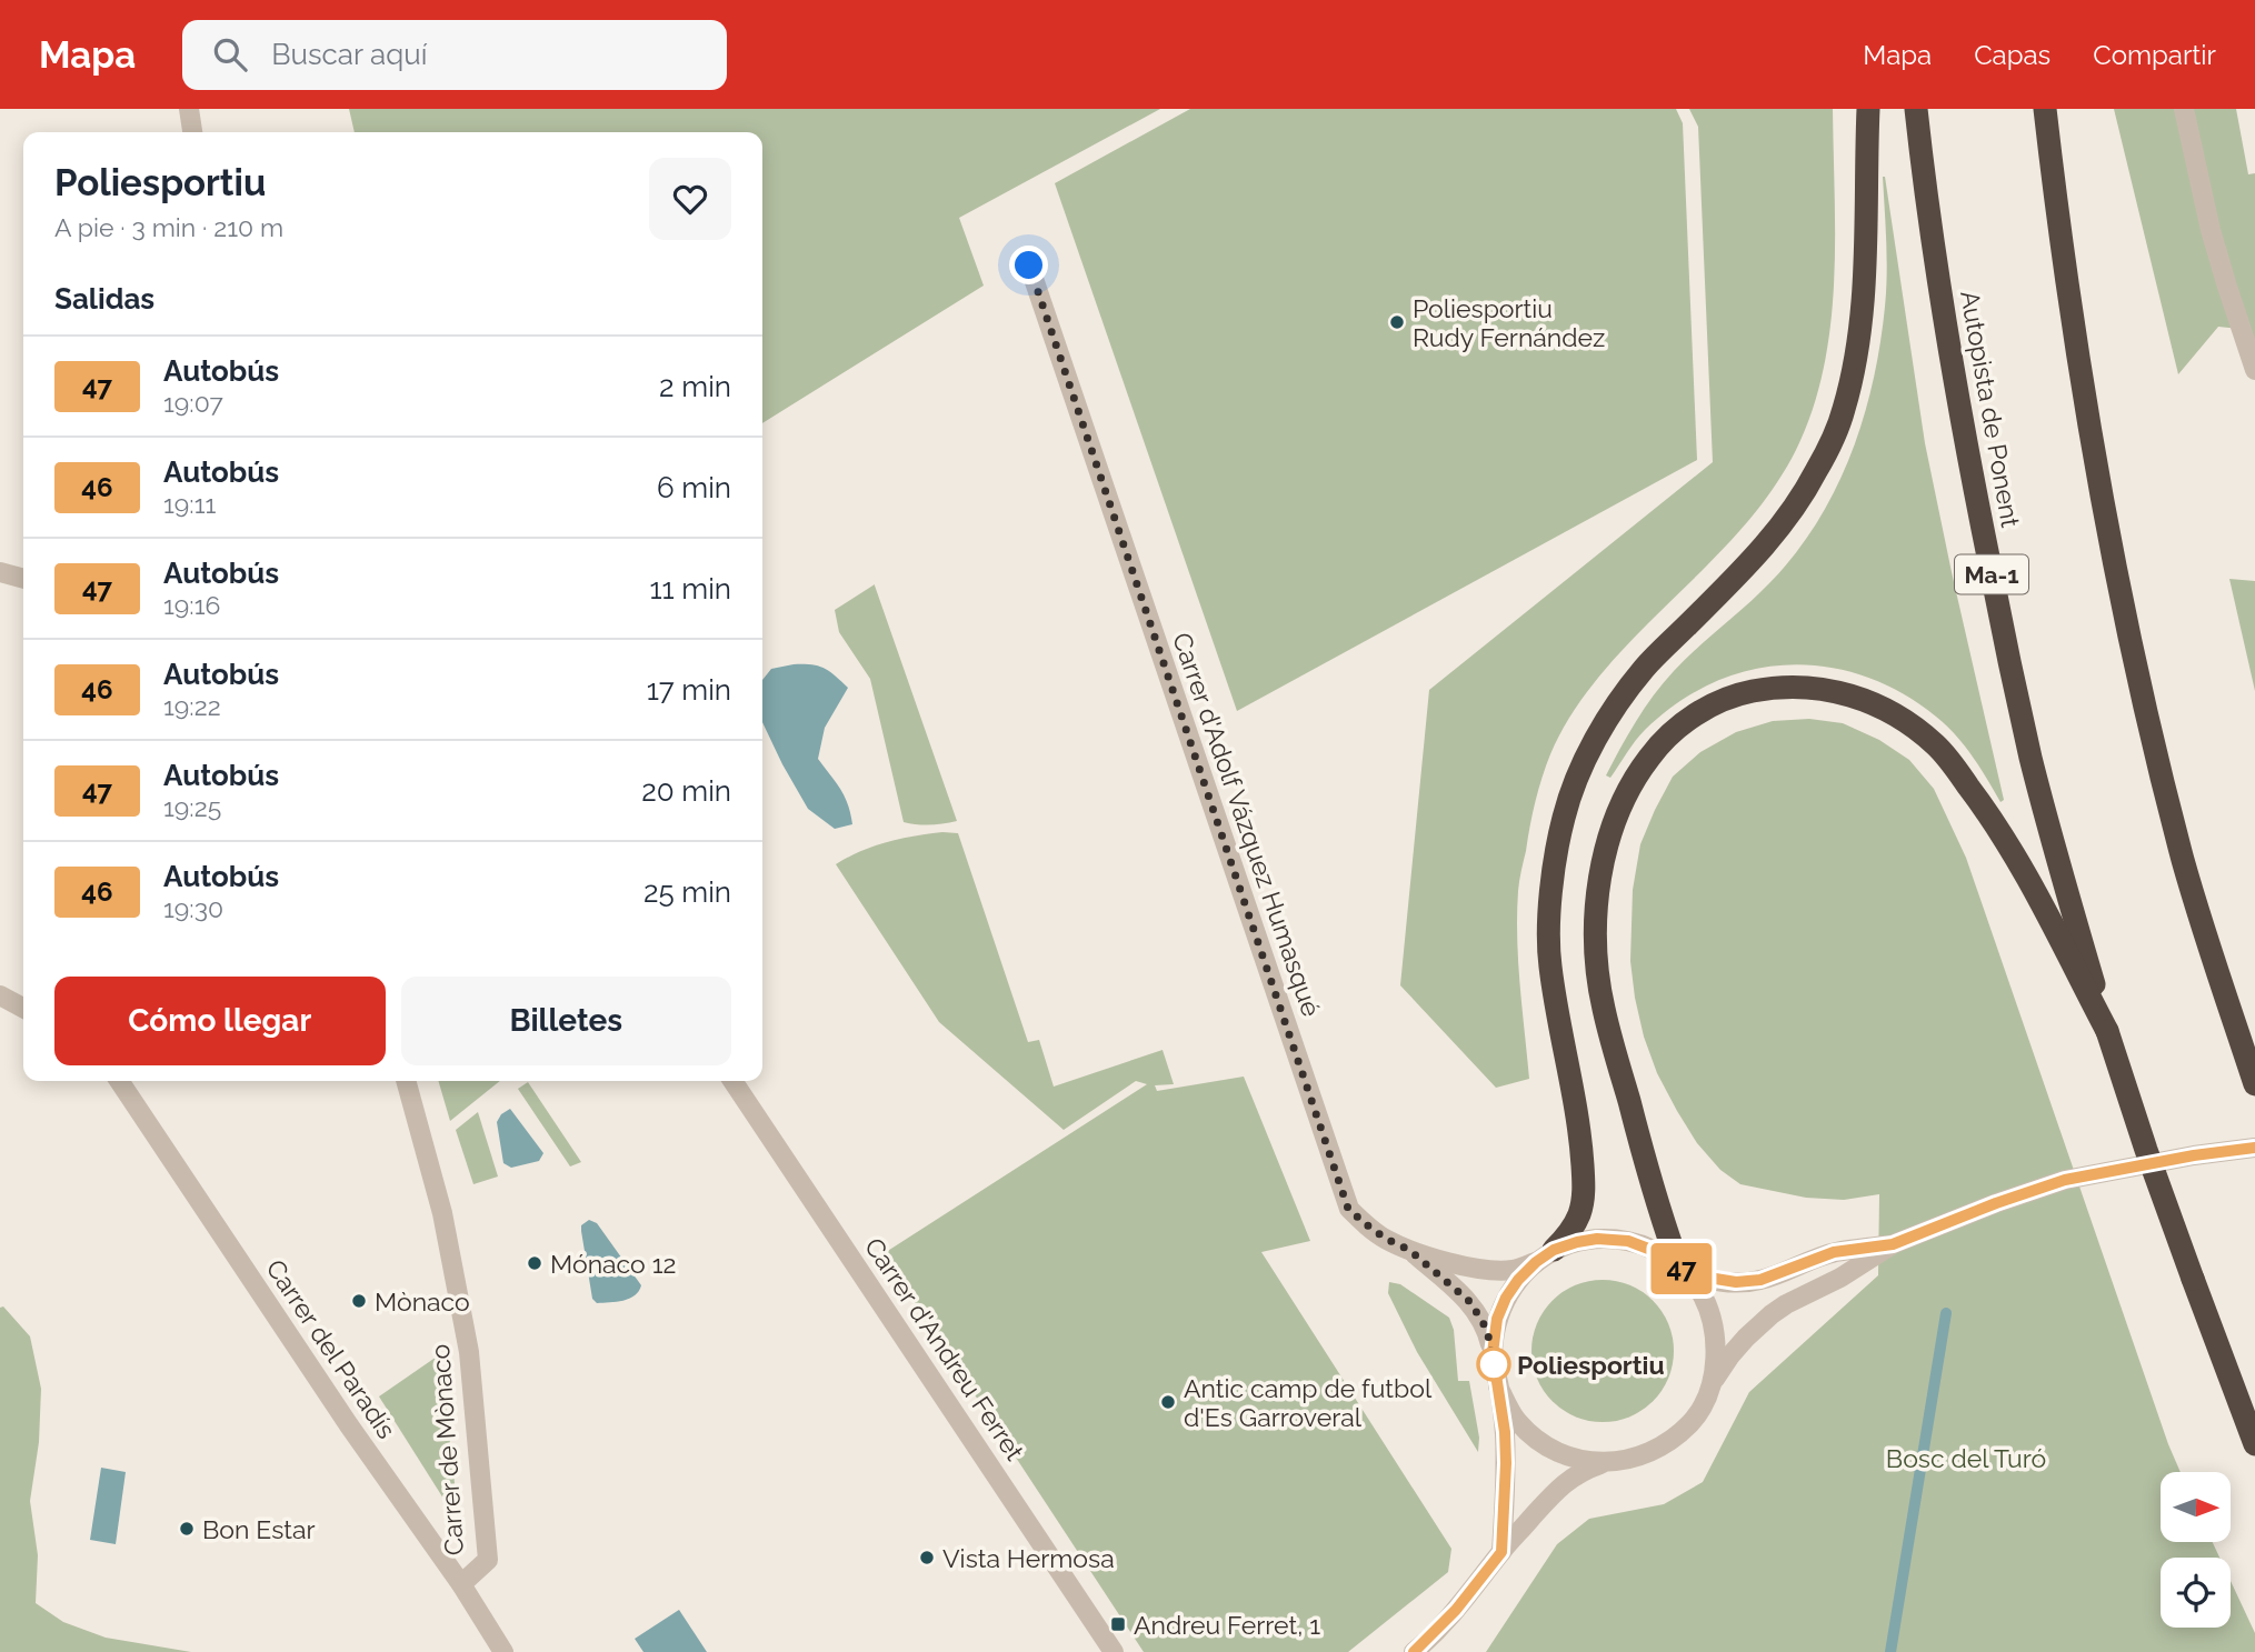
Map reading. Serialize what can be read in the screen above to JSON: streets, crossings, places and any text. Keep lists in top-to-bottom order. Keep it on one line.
{"streets":{"highway":["Autopista de Ponent","Ma-1"],"street":["Carrer d'Adolf Vázquez Humasqué","Carrer del Paradís","Carrer d'Andreu Ferret","Carrer de Mònaco"]},"crossings":[["Autopista de Ponent","Ma-1"],["Carrer del Paradís","Carrer de Mònaco"]],"parks":["Bosc del Turó"],"places":{"other":["Poliesportiu Rudy Fernández","Mónaco 12","Mònaco","Poliesportiu","Antic camp de futbol d'Es Garroveral","Bon Estar","Vista Hermosa"],"transit":["Andreu Ferret, 1"]},"lines":["bus line 47"],"north":"right","page":{"header":"Mapa","search":"Buscar aquí","nav":["Mapa","Capas","Compartir"],"on_map":"47","heading":[["Poliesportiu","A pie · 3 min · 210 m"],"Salidas"],"list":[{"mark":"47","name":"Autobús","note":"19:07","value":"2 min"},{"mark":"46","name":"Autobús","note":"19:11","value":"6 min"},{"mark":"47","name":"Autobús","note":"19:16","value":"11 min"},{"mark":"46","name":"Autobús","note":"19:22","value":"17 min"},{"mark":"47","name":"Autobús","note":"19:25","value":"20 min"},{"mark":"46","name":"Autobús","note":"19:30","value":"25 min"}],"buttons":["Cómo llegar","Billetes"]}}
